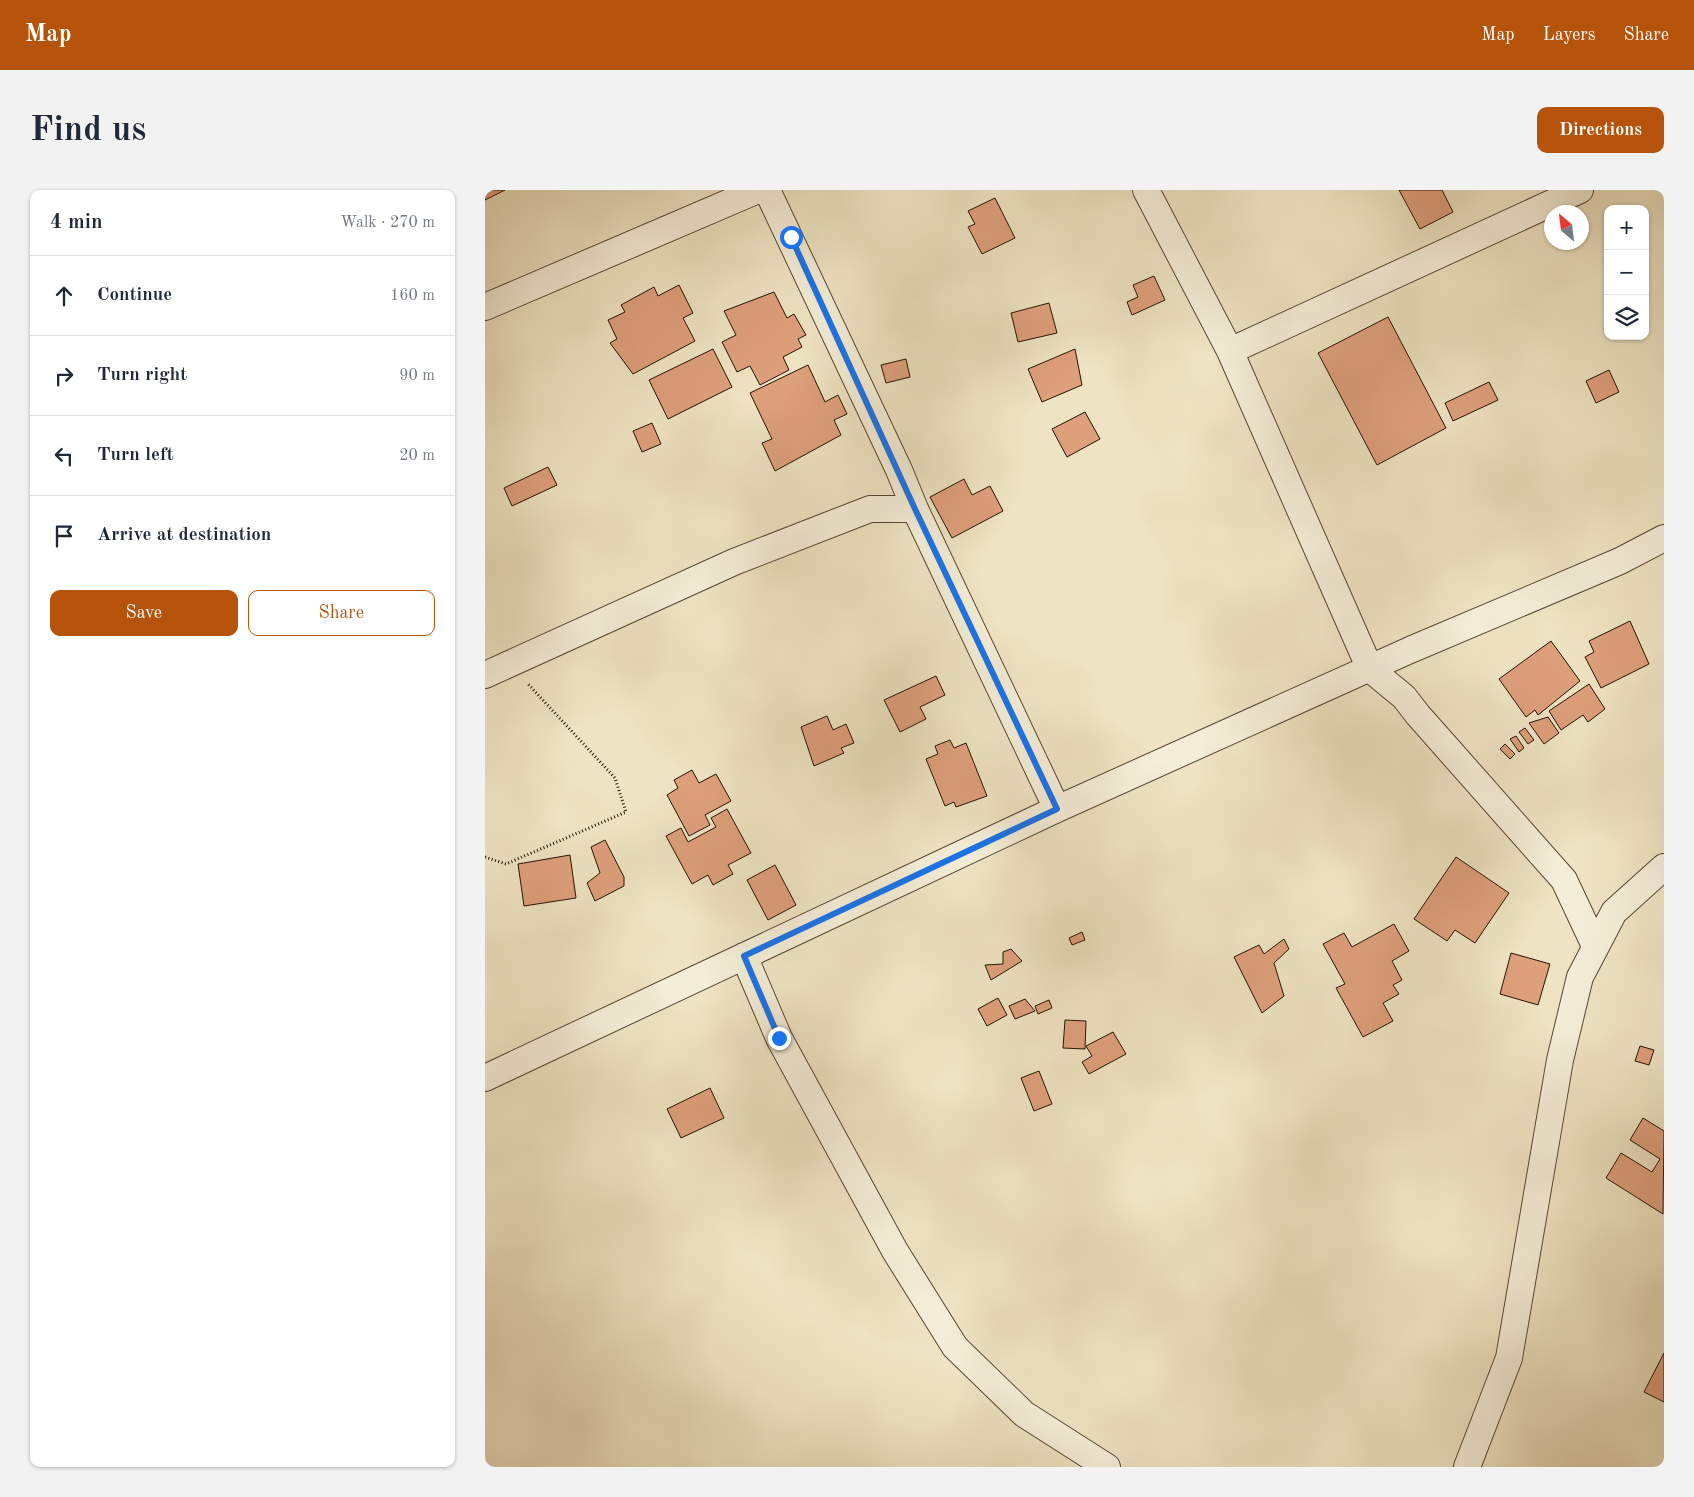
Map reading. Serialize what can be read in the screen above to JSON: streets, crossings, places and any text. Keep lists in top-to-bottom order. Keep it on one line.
{"north":"top left","page":{"header":"Map","nav":["Map","Layers","Share"],"buttons":["Directions",["Save","Share"]],"title":"Find us","heading":["4 min","Walk · 270 m"],"map_buttons":["+","−"],"list":[["Continue","160 m"],["Turn right","90 m"],["Turn left","20 m"],"Arrive at destination"]}}
